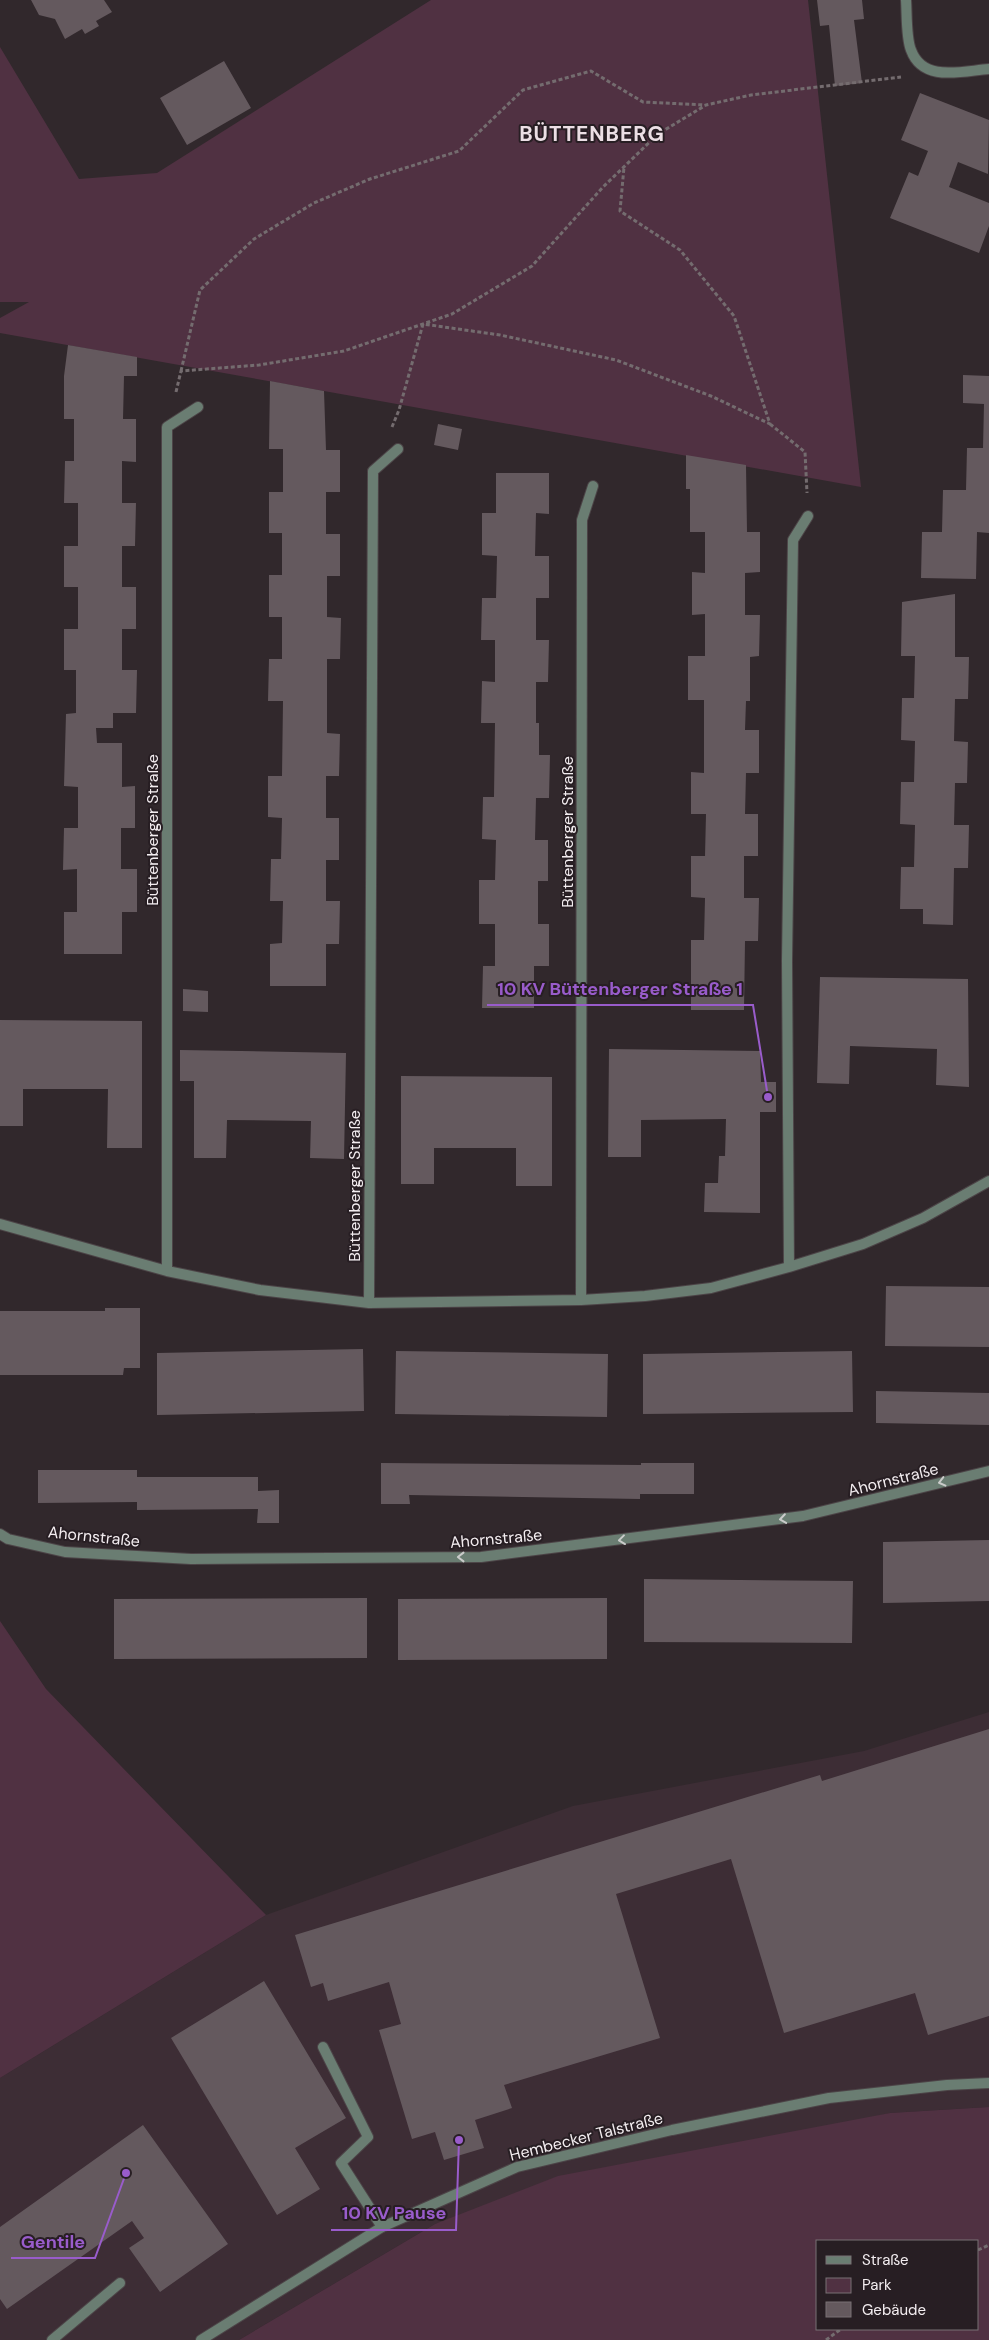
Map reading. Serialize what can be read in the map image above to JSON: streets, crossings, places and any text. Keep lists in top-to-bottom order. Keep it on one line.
{"streets":{"street":["Büttenberger Straße","Ahornstraße","Hembecker Talstraße"]},"one_way":["Ahornstraße"],"districts":["BÜTTENBERG"],"places":["10 KV Büttenberger Straße 1","10 KV Pause","Gentile"],"legend":["Straße","Park","Gebäude"]}
